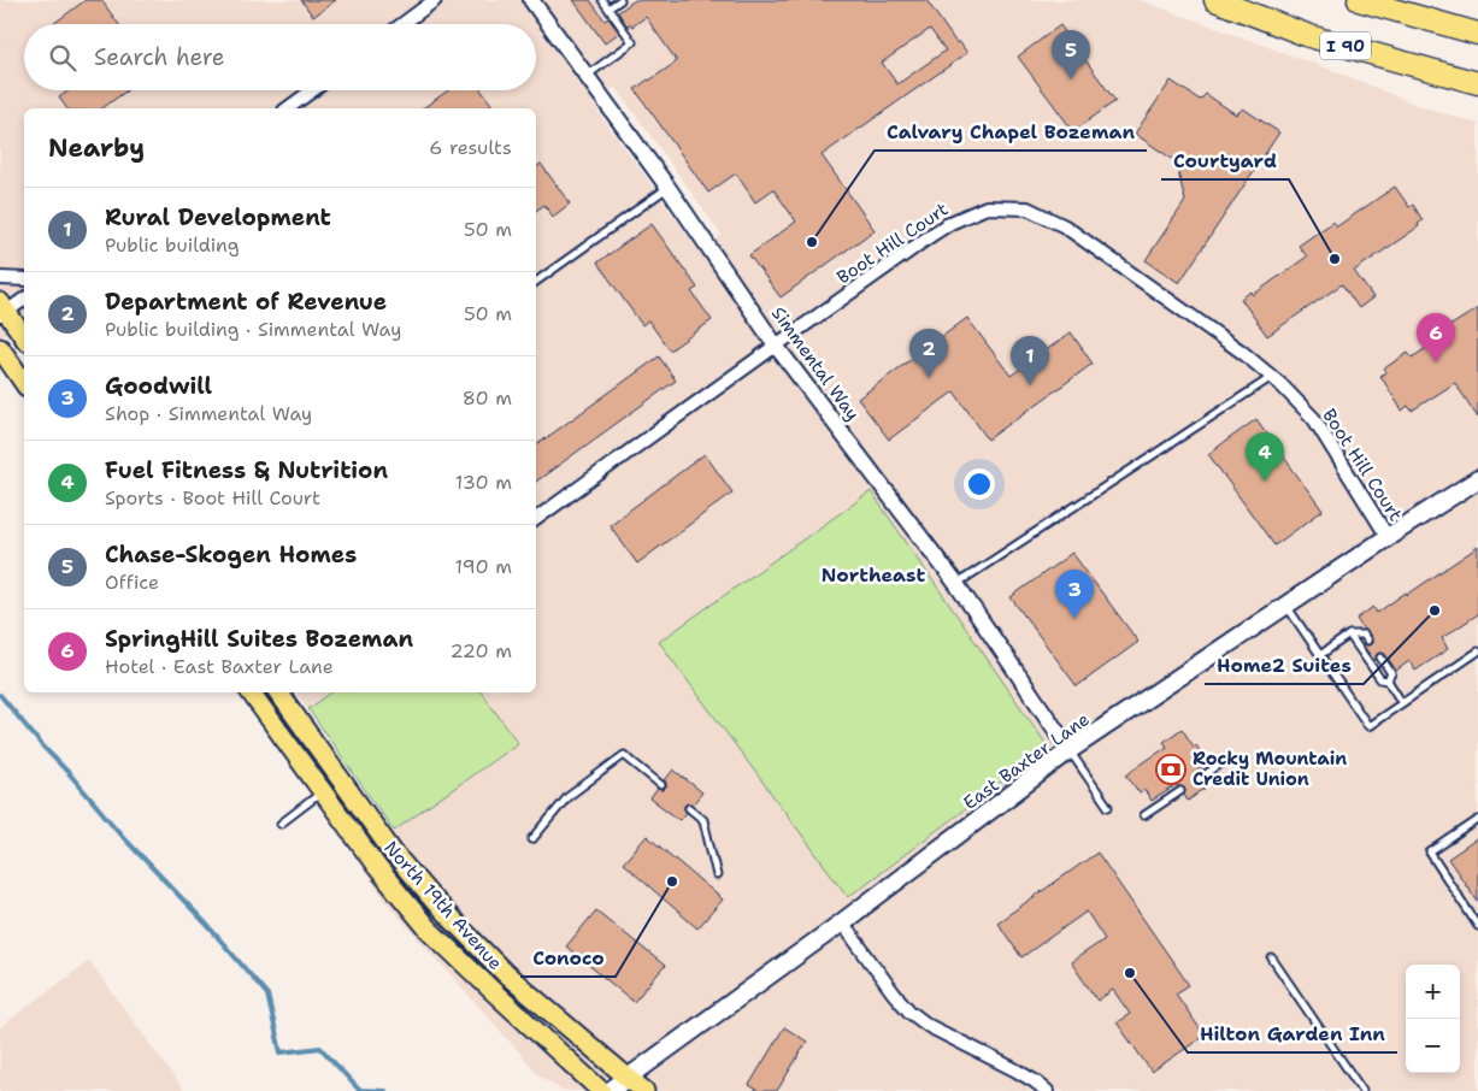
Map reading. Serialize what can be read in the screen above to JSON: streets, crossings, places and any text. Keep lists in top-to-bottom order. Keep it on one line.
{"streets":{"highway":["I 90"],"main road":["East Baxter Lane","North 19th Avenue"],"street":["Boot Hill Court","Simmental Way"]},"crossings":[["Boot Hill Court","Simmental Way"],["Boot Hill Court","East Baxter Lane"],["Simmental Way","East Baxter Lane"],["East Baxter Lane","North 19th Avenue"]],"districts":["Northeast"],"places":{"other":["Calvary Chapel Bozeman","Courtyard","Home2 Suites","Conoco","Hilton Garden Inn"],"bank":["Rocky Mountain Credit Union"]},"page":{"search":"Search here","pins":["5","6","2","1","4","3"],"heading":["Nearby","6 results"],"list":[{"mark":"1","name":"Rural Development","note":"Public building","value":"50 m"},{"mark":"2","name":"Department of Revenue","note":"Public building · Simmental Way","value":"50 m"},{"mark":"3","name":"Goodwill","note":"Shop · Simmental Way","value":"80 m"},{"mark":"4","name":"Fuel Fitness & Nutrition","note":"Sports · Boot Hill Court","value":"130 m"},{"mark":"5","name":"Chase-Skogen Homes","note":"Office","value":"190 m"},{"mark":"6","name":"SpringHill Suites Bozeman","note":"Hotel · East Baxter Lane","value":"220 m"}],"map_buttons":["+","−"]}}
